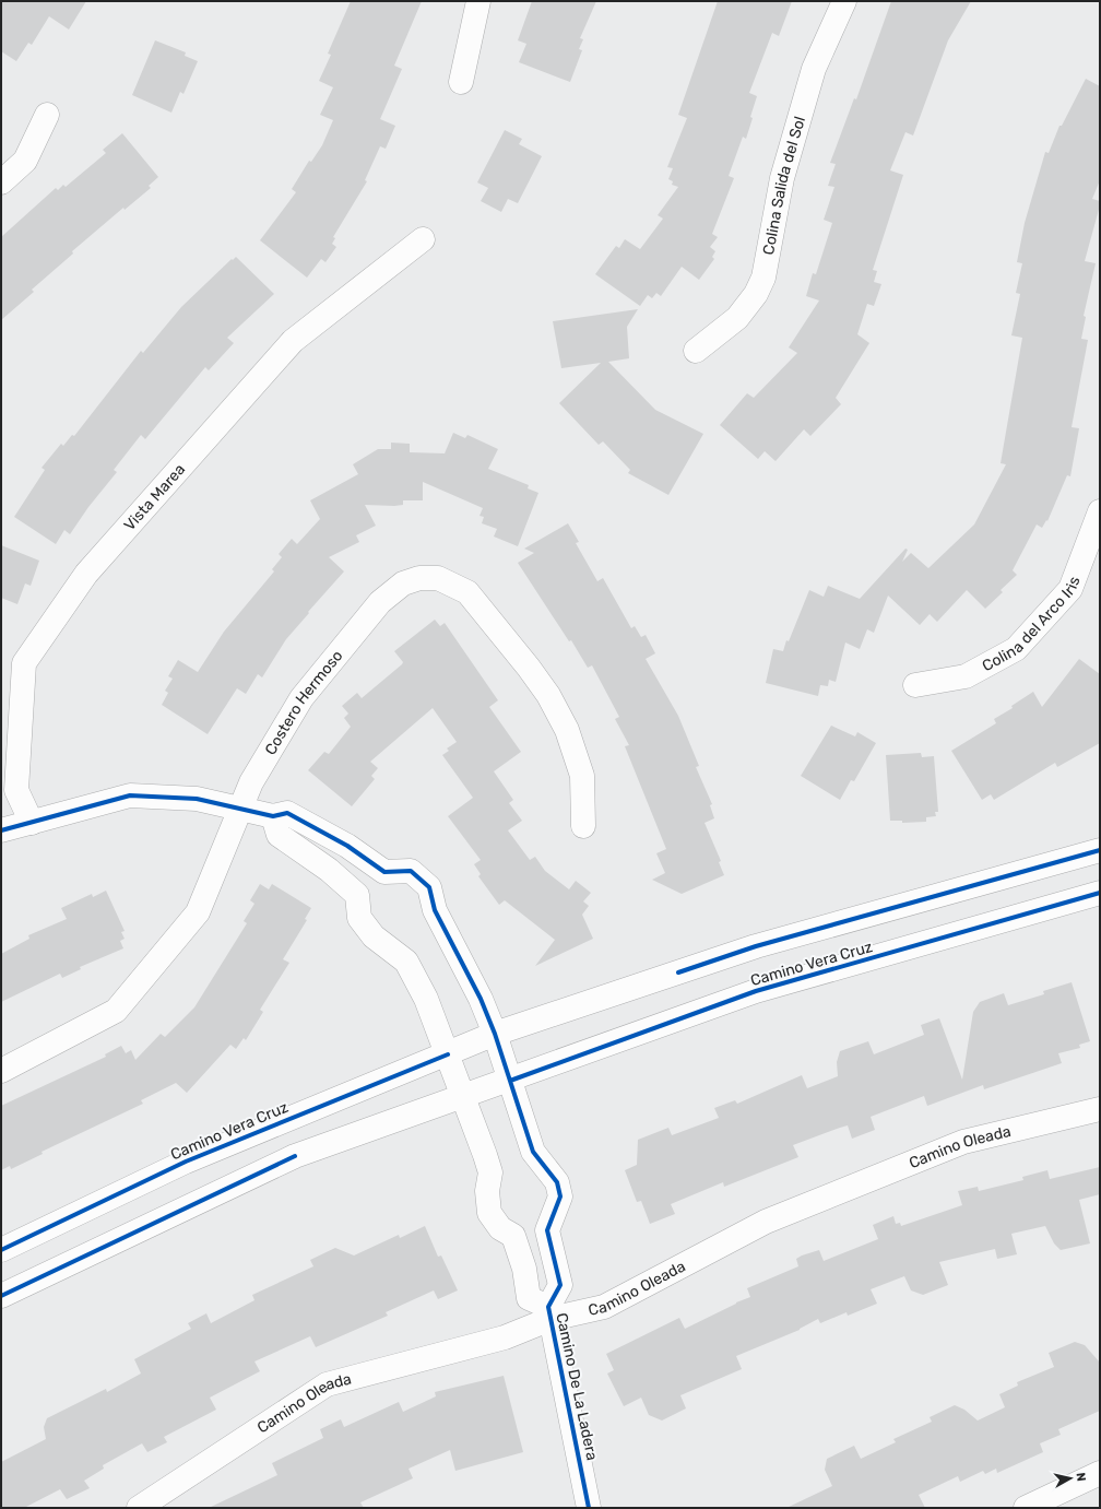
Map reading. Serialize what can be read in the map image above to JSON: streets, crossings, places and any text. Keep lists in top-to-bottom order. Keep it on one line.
{"streets":{"street":["Colina Salida del Sol","Vista Marea","Colina del Arco Iris","Costero Hermoso","Camino Vera Cruz","Camino Oleada","Camino De La Ladera"]},"crossings":[["Camino Oleada","Camino De La Ladera"]],"north":"right"}
